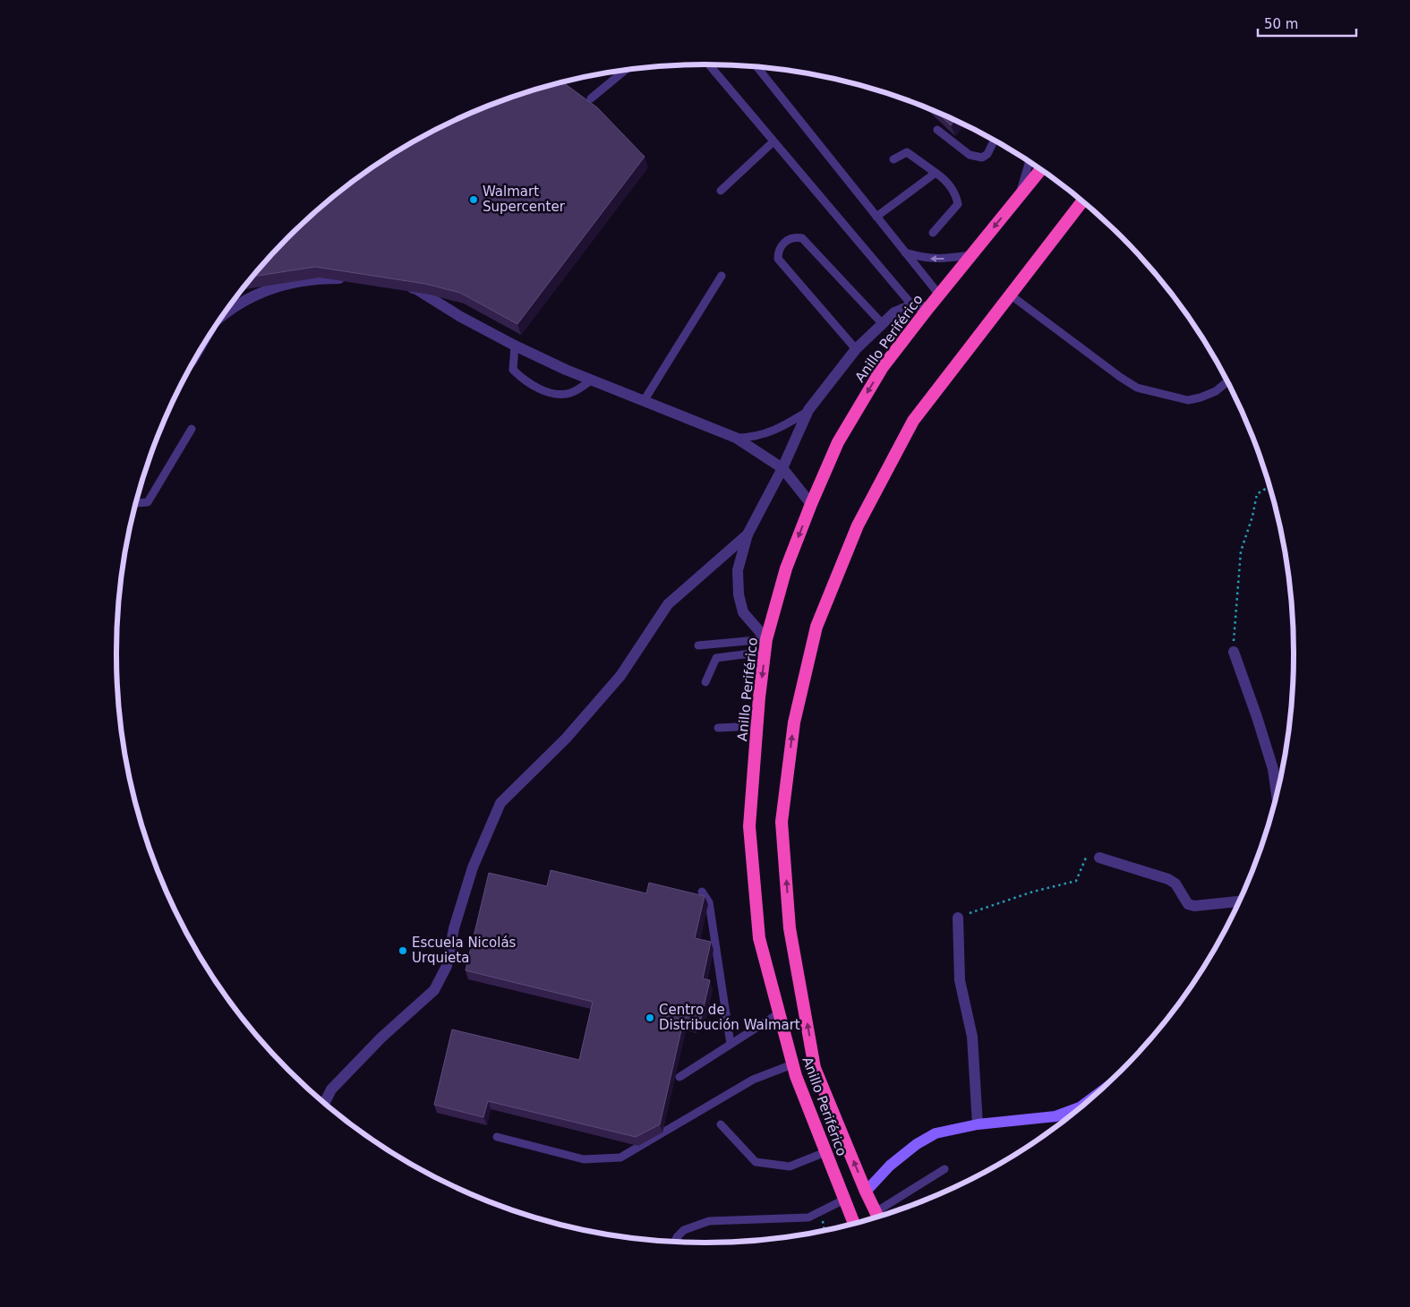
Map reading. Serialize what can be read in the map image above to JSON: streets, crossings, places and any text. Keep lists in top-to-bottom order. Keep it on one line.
{"streets":{"highway":["Anillo Periférico"]},"places":["Walmart Supercenter","Escuela Nicolás Urquieta","Centro de Distribución Walmart"],"scale_bar":"50 m"}
